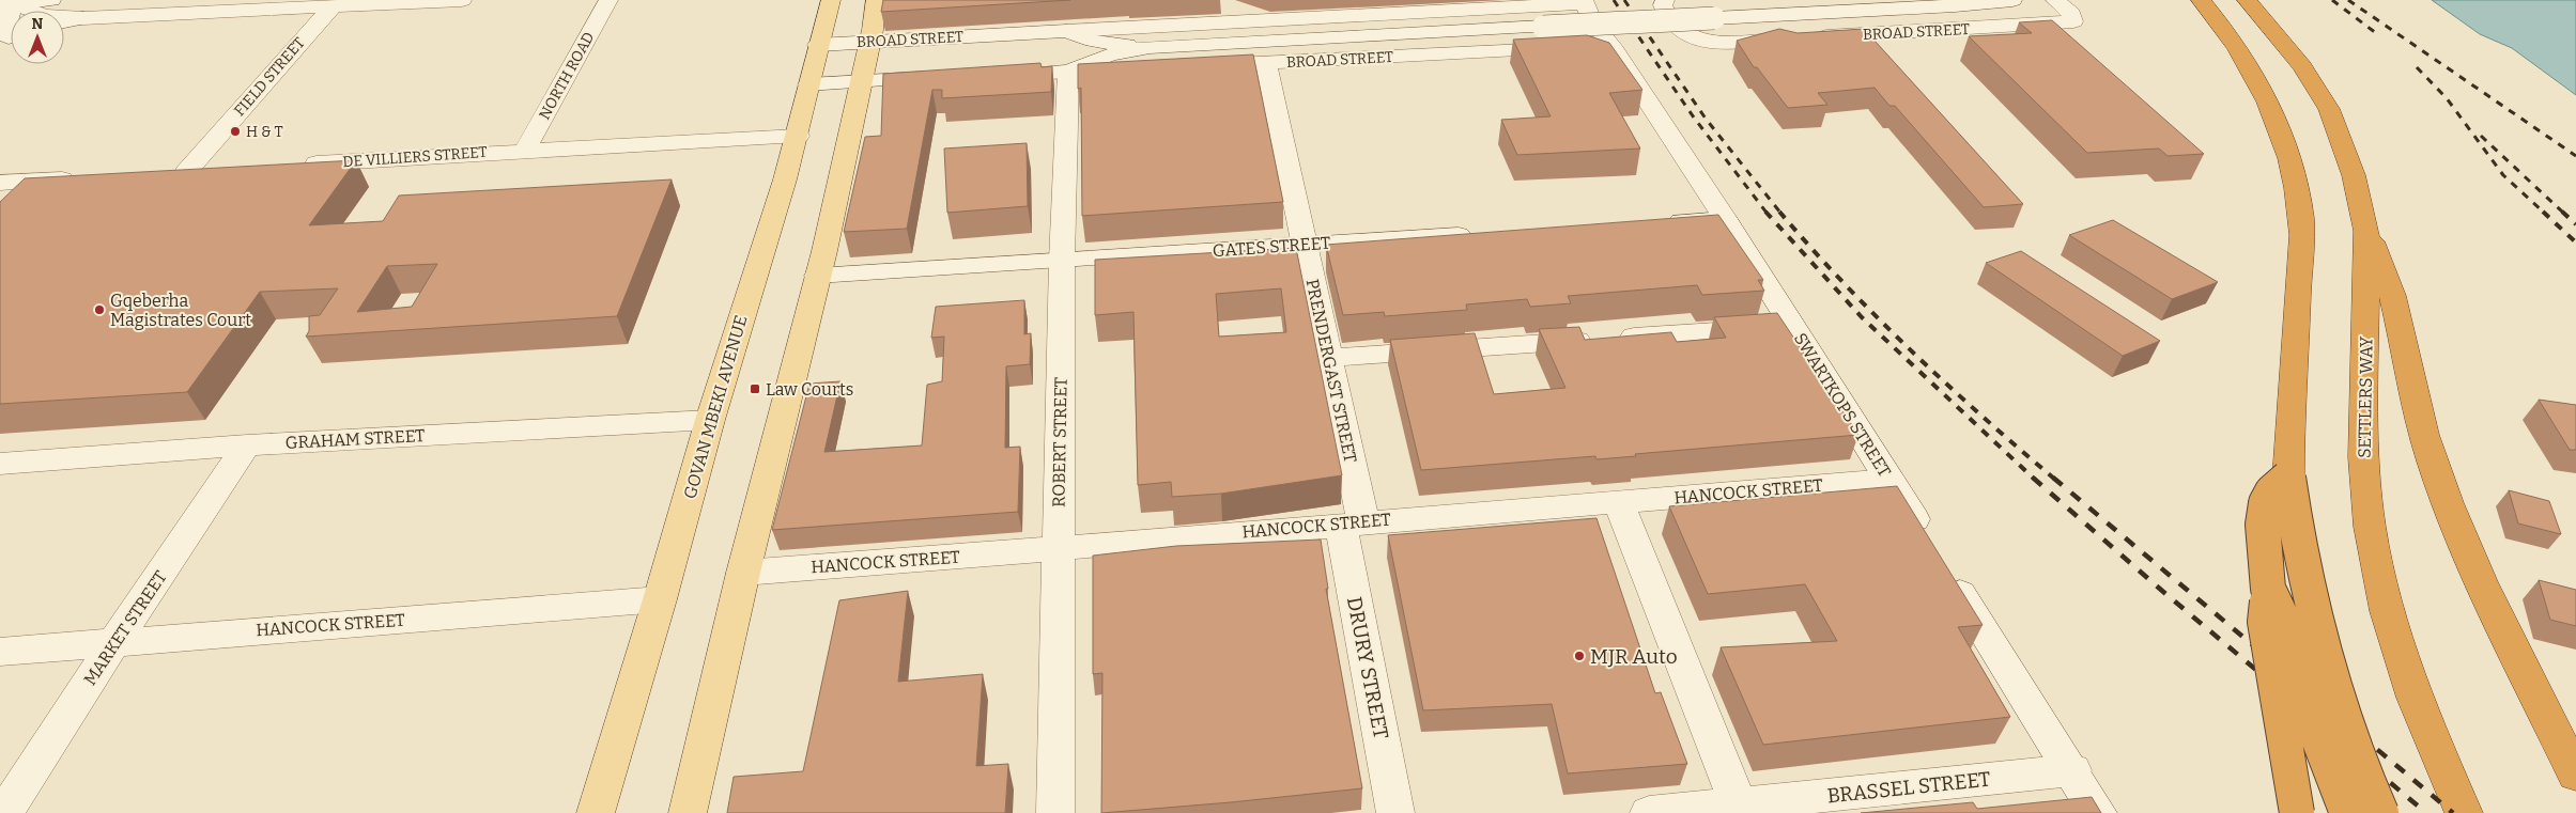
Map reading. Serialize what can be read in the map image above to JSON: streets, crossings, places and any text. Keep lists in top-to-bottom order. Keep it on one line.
{"streets":{"highway":["SETTLERS WAY"],"main road":["GOVAN MBEKI AVENUE"],"street":["BROAD STREET","NORTH ROAD","FIELD STREET","DE VILLIERS STREET","GATES STREET","PRENDERGAST STREET","SWARTKOPS STREET","GRAHAM STREET","ROBERT STREET","HANCOCK STREET","MARKET STREET","DRURY STREET","BRASSEL STREET"]},"crossings":[["BROAD STREET","PRENDERGAST STREET"],["BROAD STREET","SWARTKOPS STREET"],["BROAD STREET","GOVAN MBEKI AVENUE"],["BROAD STREET","ROBERT STREET"],["NORTH ROAD","DE VILLIERS STREET"],["DE VILLIERS STREET","GOVAN MBEKI AVENUE"],["GATES STREET","PRENDERGAST STREET"],["GATES STREET","ROBERT STREET"],["PRENDERGAST STREET","HANCOCK STREET"],["PRENDERGAST STREET","DRURY STREET"],["SWARTKOPS STREET","HANCOCK STREET"],["GOVAN MBEKI AVENUE","GRAHAM STREET"],["GOVAN MBEKI AVENUE","HANCOCK STREET"],["GRAHAM STREET","MARKET STREET"],["ROBERT STREET","HANCOCK STREET"],["HANCOCK STREET","MARKET STREET"],["HANCOCK STREET","DRURY STREET"]],"places":{"other":["H & T","Gqeberha Magistrates Court","MJR Auto"],"transit":["Law Courts"]},"north":"top"}
